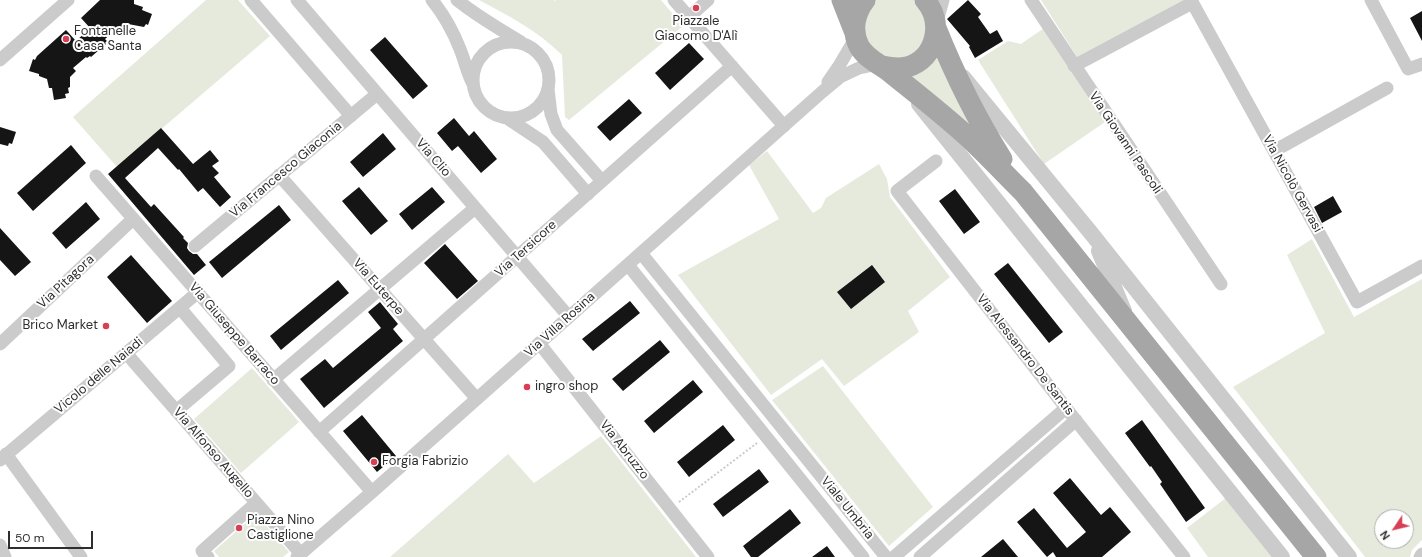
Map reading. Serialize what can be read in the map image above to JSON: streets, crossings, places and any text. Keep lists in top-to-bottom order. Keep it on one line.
{"streets":{"street":["Via Giovanni Pascoli","Via Clio","Via Francesco Giaconia","Via Nicolò Gervasi","Via Tersicore","Via Pitagora","Via Euterpe","Via Villa Rosina","Via Giuseppe Barraco","Via Alessandro De Santis","Vicolo delle Naiadi","Via Abruzzo","Via Alfonso Augello","Viale Umbria"]},"crossings":[["Via Clio","Via Francesco Giaconia"],["Via Clio","Via Tersicore"],["Via Clio","Via Villa Rosina"],["Via Francesco Giaconia","Via Euterpe"],["Via Tersicore","Via Euterpe"],["Via Tersicore","Via Giuseppe Barraco"],["Via Pitagora","Via Giuseppe Barraco"],["Via Euterpe","Via Villa Rosina"],["Via Villa Rosina","Via Giuseppe Barraco"],["Via Villa Rosina","Via Abruzzo"],["Via Villa Rosina","Via Alfonso Augello"],["Via Villa Rosina","Viale Umbria"],["Via Giuseppe Barraco","Vicolo delle Naiadi"],["Vicolo delle Naiadi","Via Alfonso Augello"]],"places":["Piazzale Giacomo D'Alì","Fontanelle Casa Santa","Brico Market","ingro shop","Forgia Fabrizio","Piazza Nino Castiglione"],"scale_bar":"50 m","north":"bottom left"}
